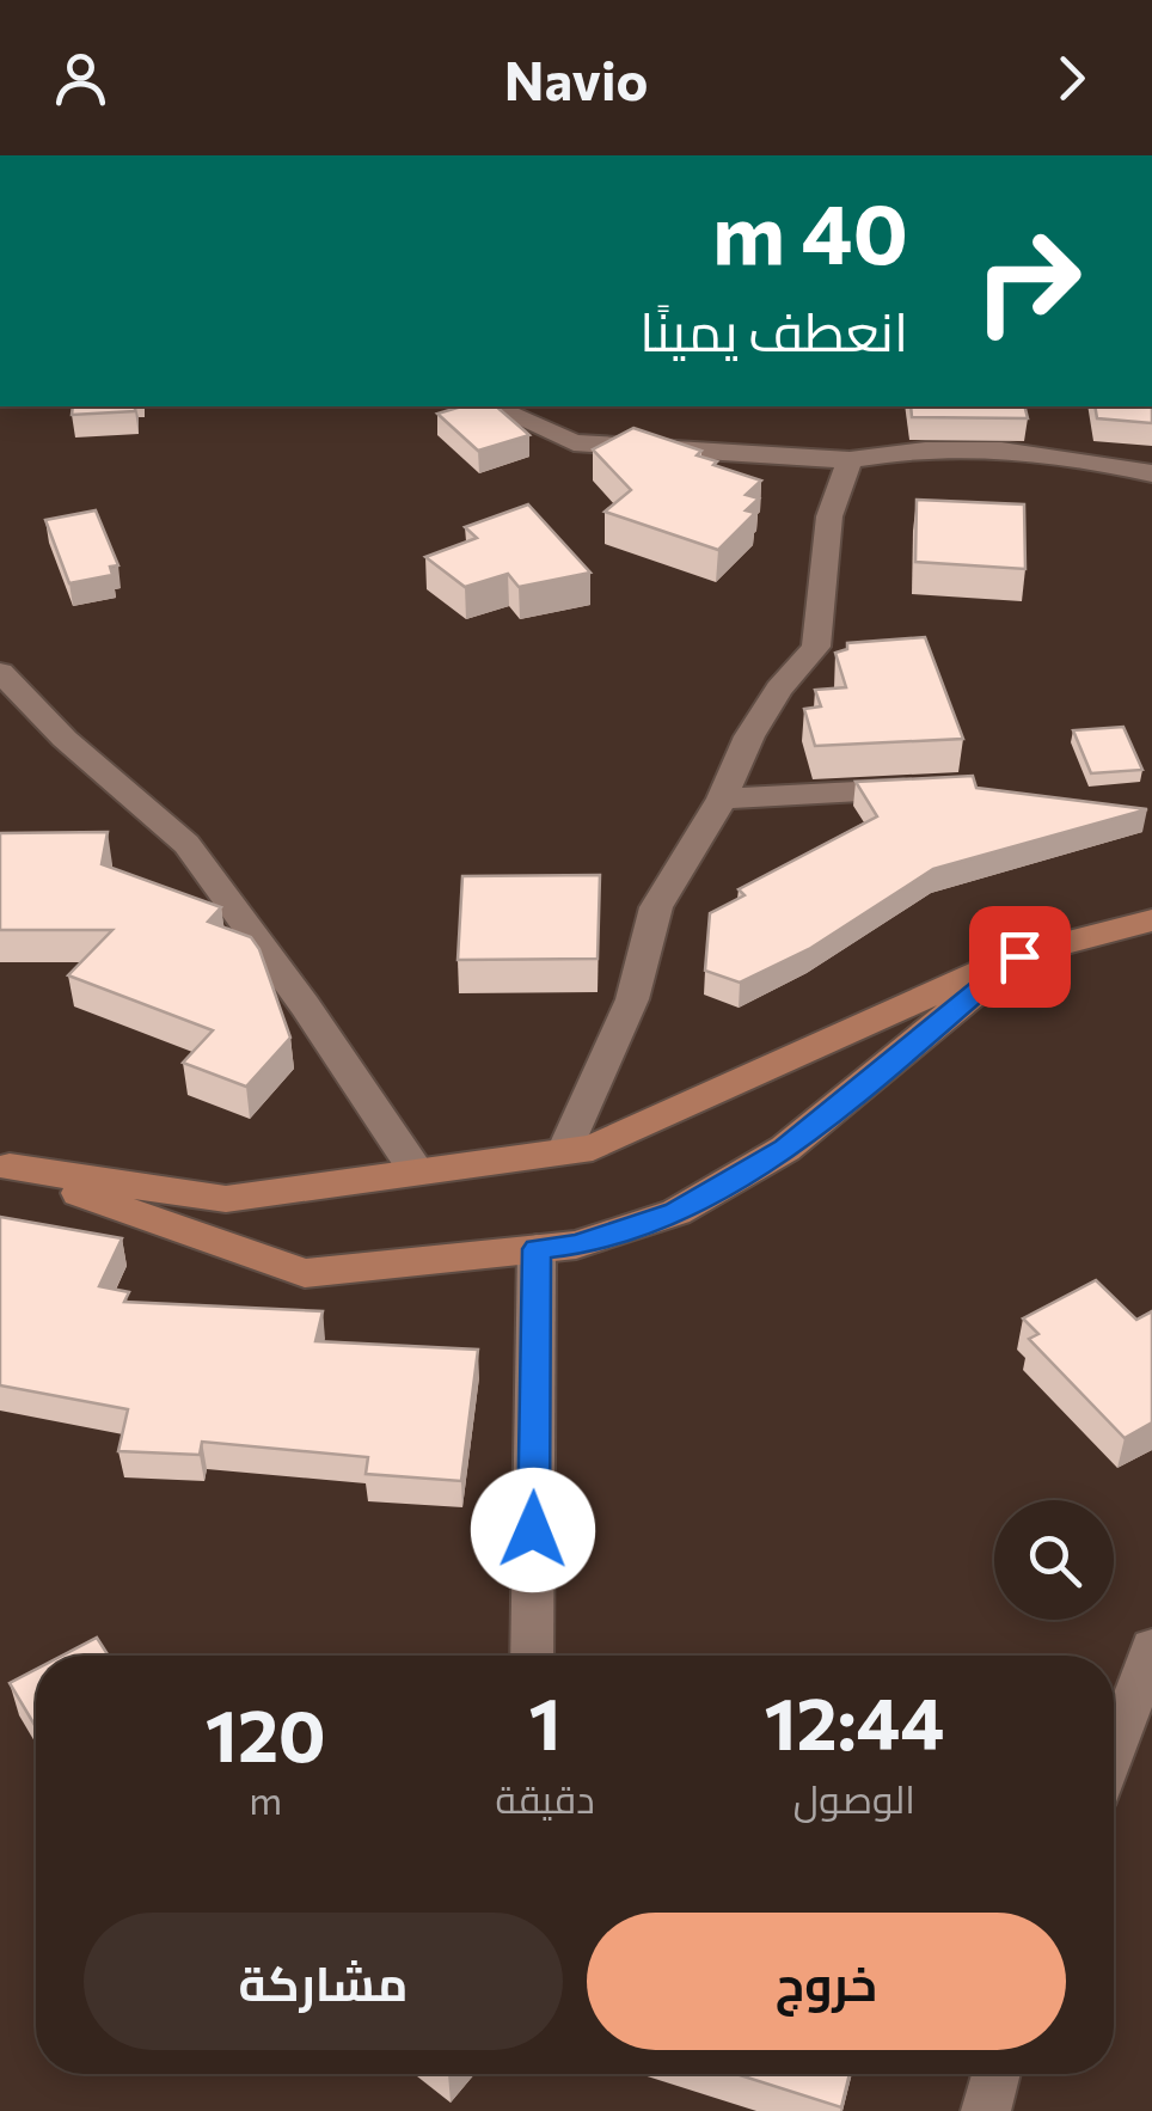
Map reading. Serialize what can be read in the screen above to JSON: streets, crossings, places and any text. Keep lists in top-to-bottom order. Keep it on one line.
{"page":{"header":"Navio","turn":["40 m","انعطف يمينًا"],"eta":["12:44","الوصول","1","دقيقة","120","m"],"buttons":["خروج","مشاركة"]}}
